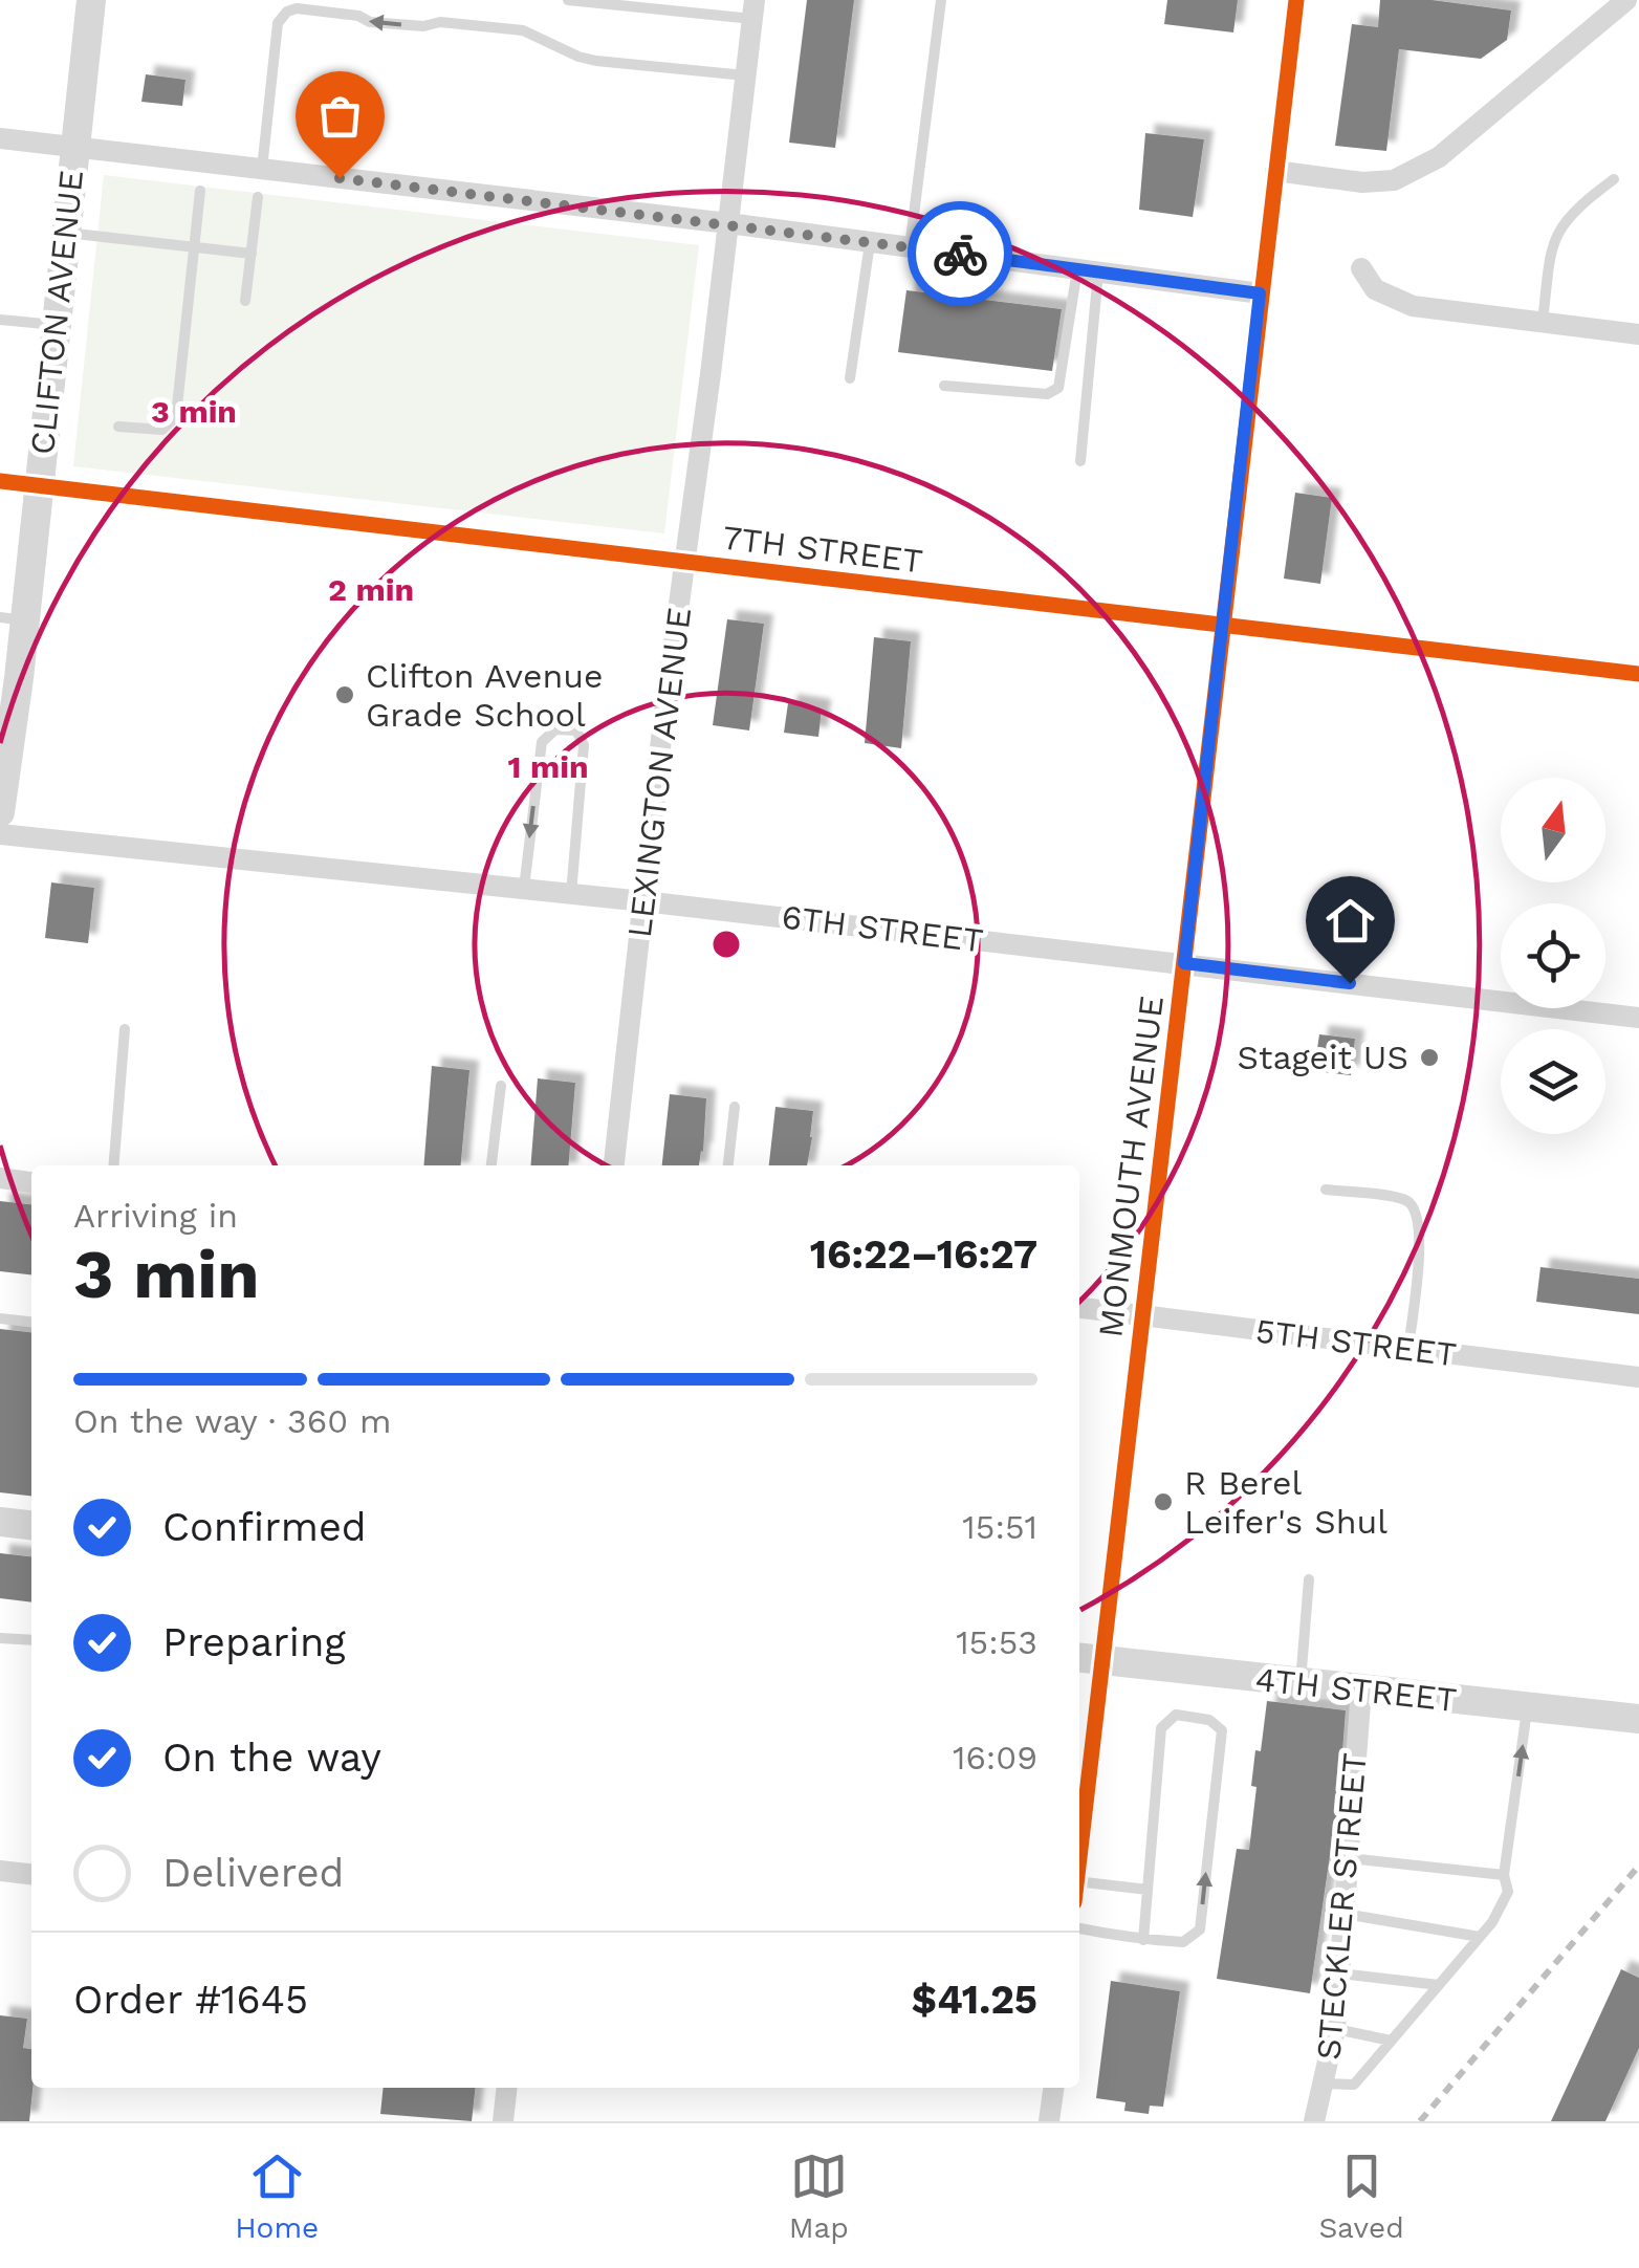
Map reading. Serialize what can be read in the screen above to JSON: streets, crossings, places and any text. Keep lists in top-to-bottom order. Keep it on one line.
{"streets":{"street":["CLIFTON AVENUE","7TH STREET","LEXINGTON AVENUE","6TH STREET","MONMOUTH AVENUE","5TH STREET","4TH STREET","STECKLER STREET"]},"crossings":[["CLIFTON AVENUE","7TH STREET"],["7TH STREET","LEXINGTON AVENUE"],["7TH STREET","MONMOUTH AVENUE"],["LEXINGTON AVENUE","6TH STREET"],["6TH STREET","MONMOUTH AVENUE"],["MONMOUTH AVENUE","5TH STREET"],["MONMOUTH AVENUE","4TH STREET"],["4TH STREET","STECKLER STREET"]],"places":["Clifton Avenue Grade School","Stageit US","R Berel Leifer's Shul"],"north":"top","page":{"heading":["3 min","Arriving in","16:22–16:27"],"panel":["Order #1645","$41.25"],"bar":"On the way · 360 m","list":[["Confirmed","15:51"],["Preparing","15:53"],["On the way","16:09"],"Delivered"],"tabs":["Home","Map","Saved"]},"rings":["3 min","2 min","1 min"]}
